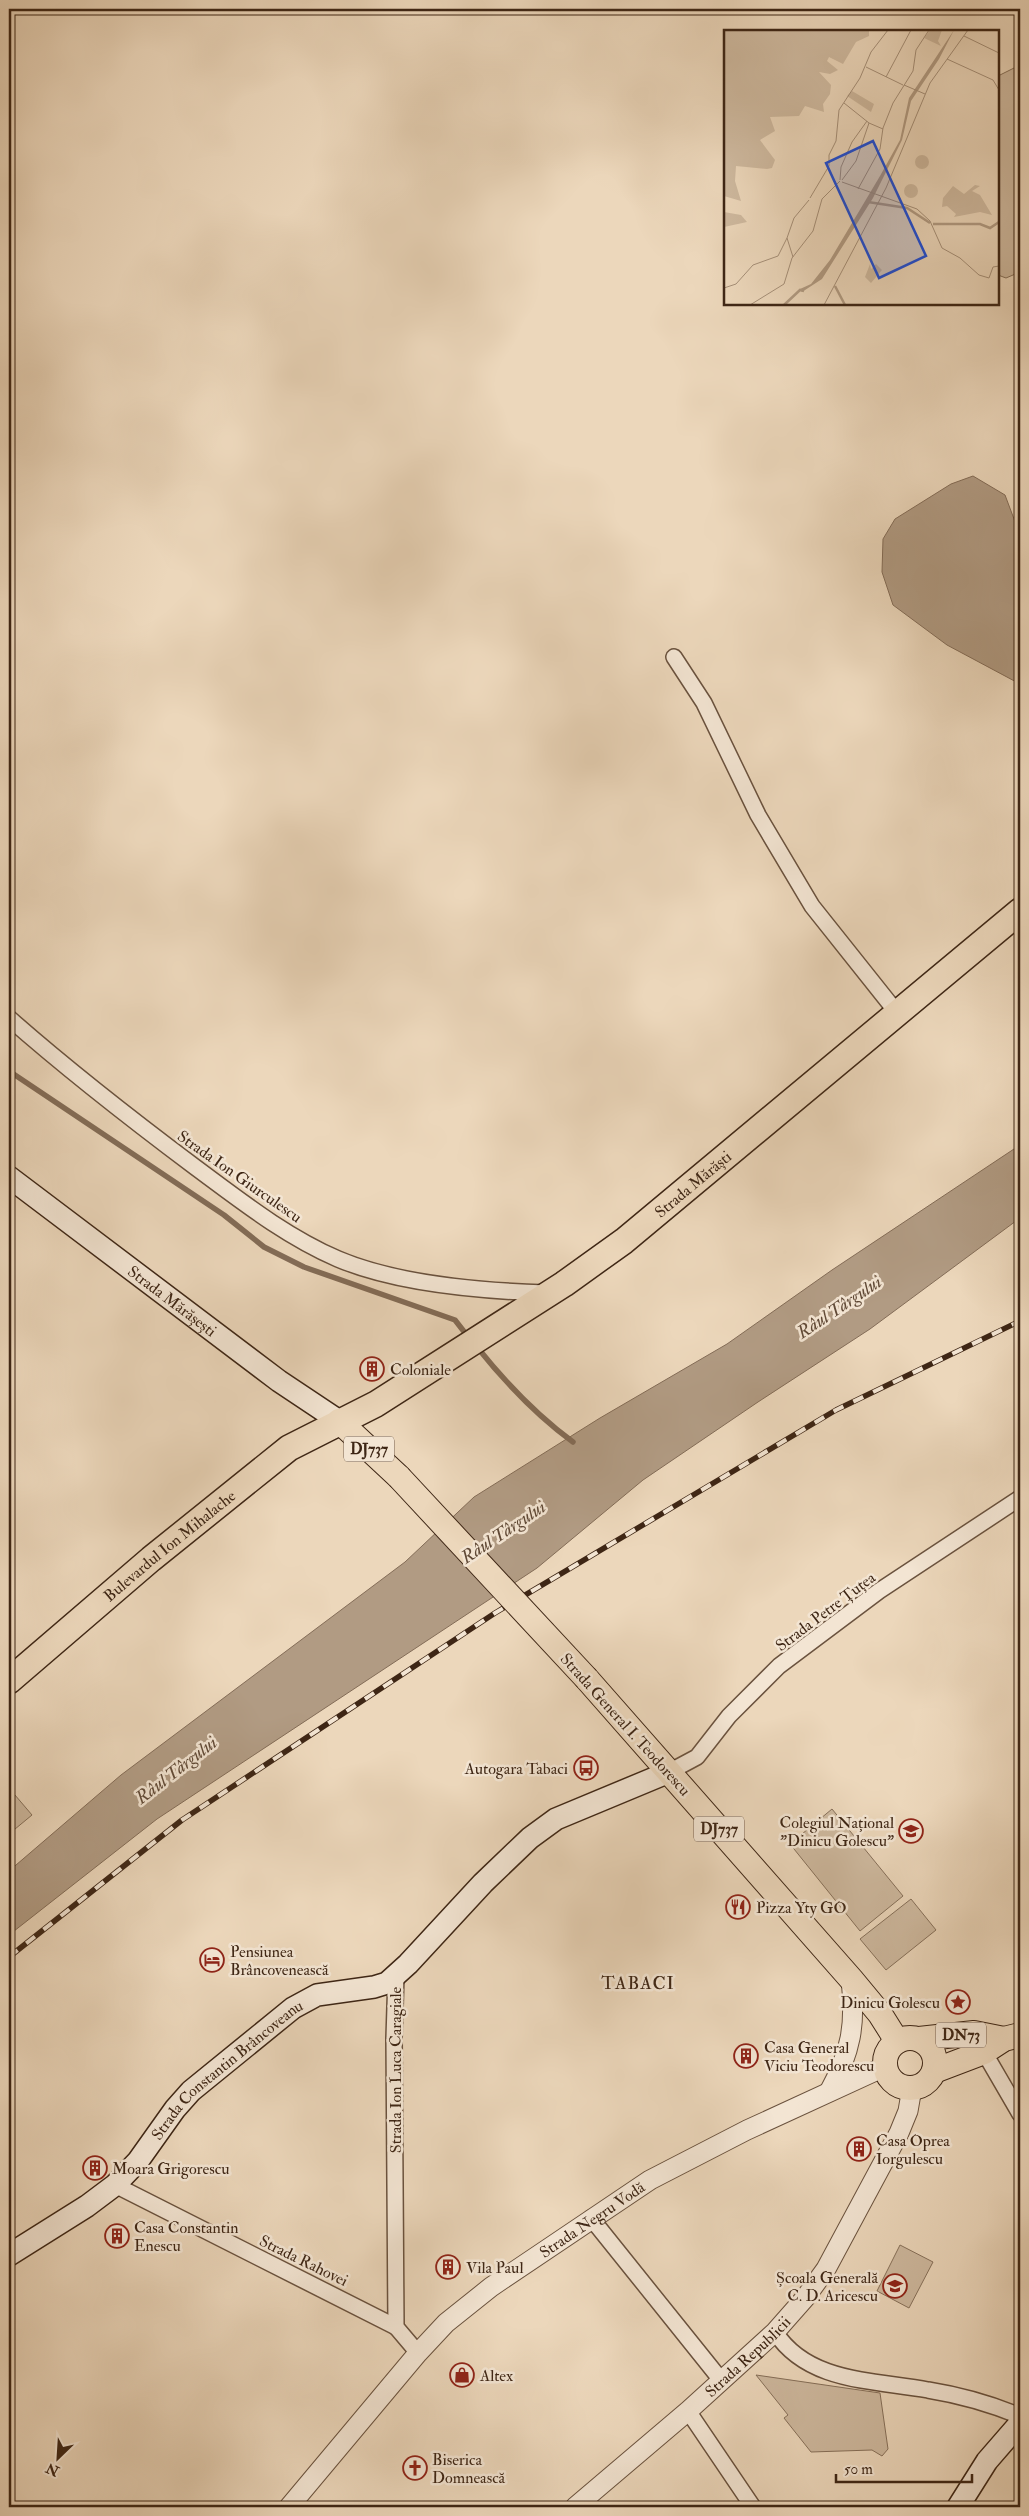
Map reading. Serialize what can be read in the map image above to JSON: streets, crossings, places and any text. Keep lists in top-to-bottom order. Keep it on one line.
{"streets":{"highway":["Strada Mărăști","Bulevardul Ion Mihalache"],"main road":["Strada Mărășești","DJ737","Strada General I. Teodorescu","DN73","Strada Ion Luca Caragiale","Strada Constantin Brâncoveanu"],"street":["Strada Ion Giurculescu","Strada Petre Țuțea","Strada Negru Vodă","Strada Rahovei","Strada Republicii"]},"crossings":[["Strada Ion Giurculescu","Strada Mărăști"],["Strada Mărăști","Strada Mărășești"],["Strada Mărăști","Bulevardul Ion Mihalache"],["Strada Mărăști","Strada General I. Teodorescu"],["Strada Mărășești","Bulevardul Ion Mihalache"],["Strada Mărășești","Strada General I. Teodorescu"],["Bulevardul Ion Mihalache","Strada General I. Teodorescu"],["Strada Petre Țuțea","Strada General I. Teodorescu"],["Strada Petre Țuțea","Strada Ion Luca Caragiale"],["Strada General I. Teodorescu","DN73"],["Strada General I. Teodorescu","Strada Ion Luca Caragiale"],["Strada General I. Teodorescu","Strada Negru Vodă"],["Strada General I. Teodorescu","Strada Republicii"],["DN73","Strada Negru Vodă"],["DN73","Strada Republicii"],["Strada Ion Luca Caragiale","Strada Constantin Brâncoveanu"],["Strada Ion Luca Caragiale","Strada Rahovei"],["Strada Constantin Brâncoveanu","Strada Rahovei"],["Strada Negru Vodă","Strada Republicii"]],"districts":["TABACI"],"water":["Râul Târgului"],"places":{"building":["Coloniale","Casa General Viciu Teodorescu","Casa Oprea Iorgulescu","Moara Grigorescu","Casa Constantin Enescu","Vila Paul"],"bus stop":["Autogara Tabaci"],"school or university":["Colegiul Național ”Dinicu Golescu”","Școala Generală C. D. Aricescu"],"restaurant":["Pizza Yty GO"],"hotel":["Pensiunea Brâncovenească"],"place":["Dinicu Golescu"],"shop":["Altex"],"church":["Biserica Domnească"]},"scale_bar":"50 m","north":"bottom left"}
